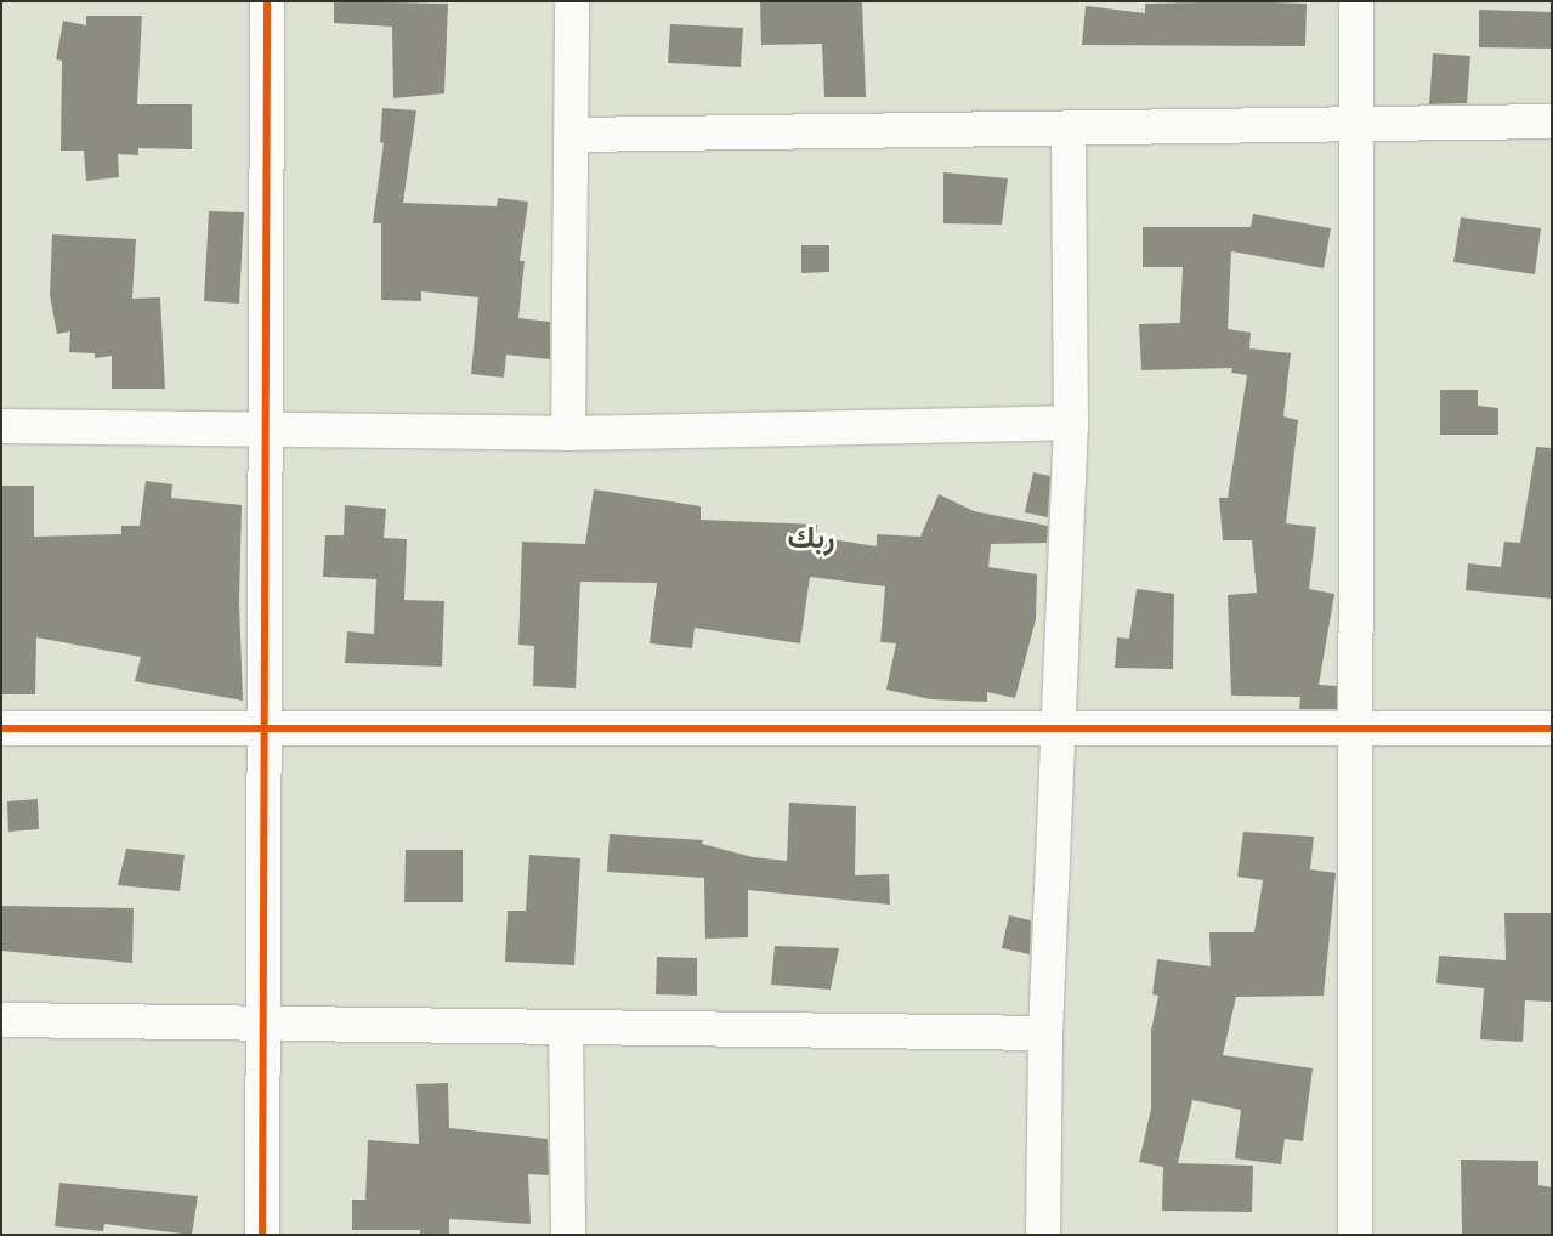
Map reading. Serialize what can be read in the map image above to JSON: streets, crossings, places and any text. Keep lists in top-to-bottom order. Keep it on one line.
{"districts":["ربك"]}
